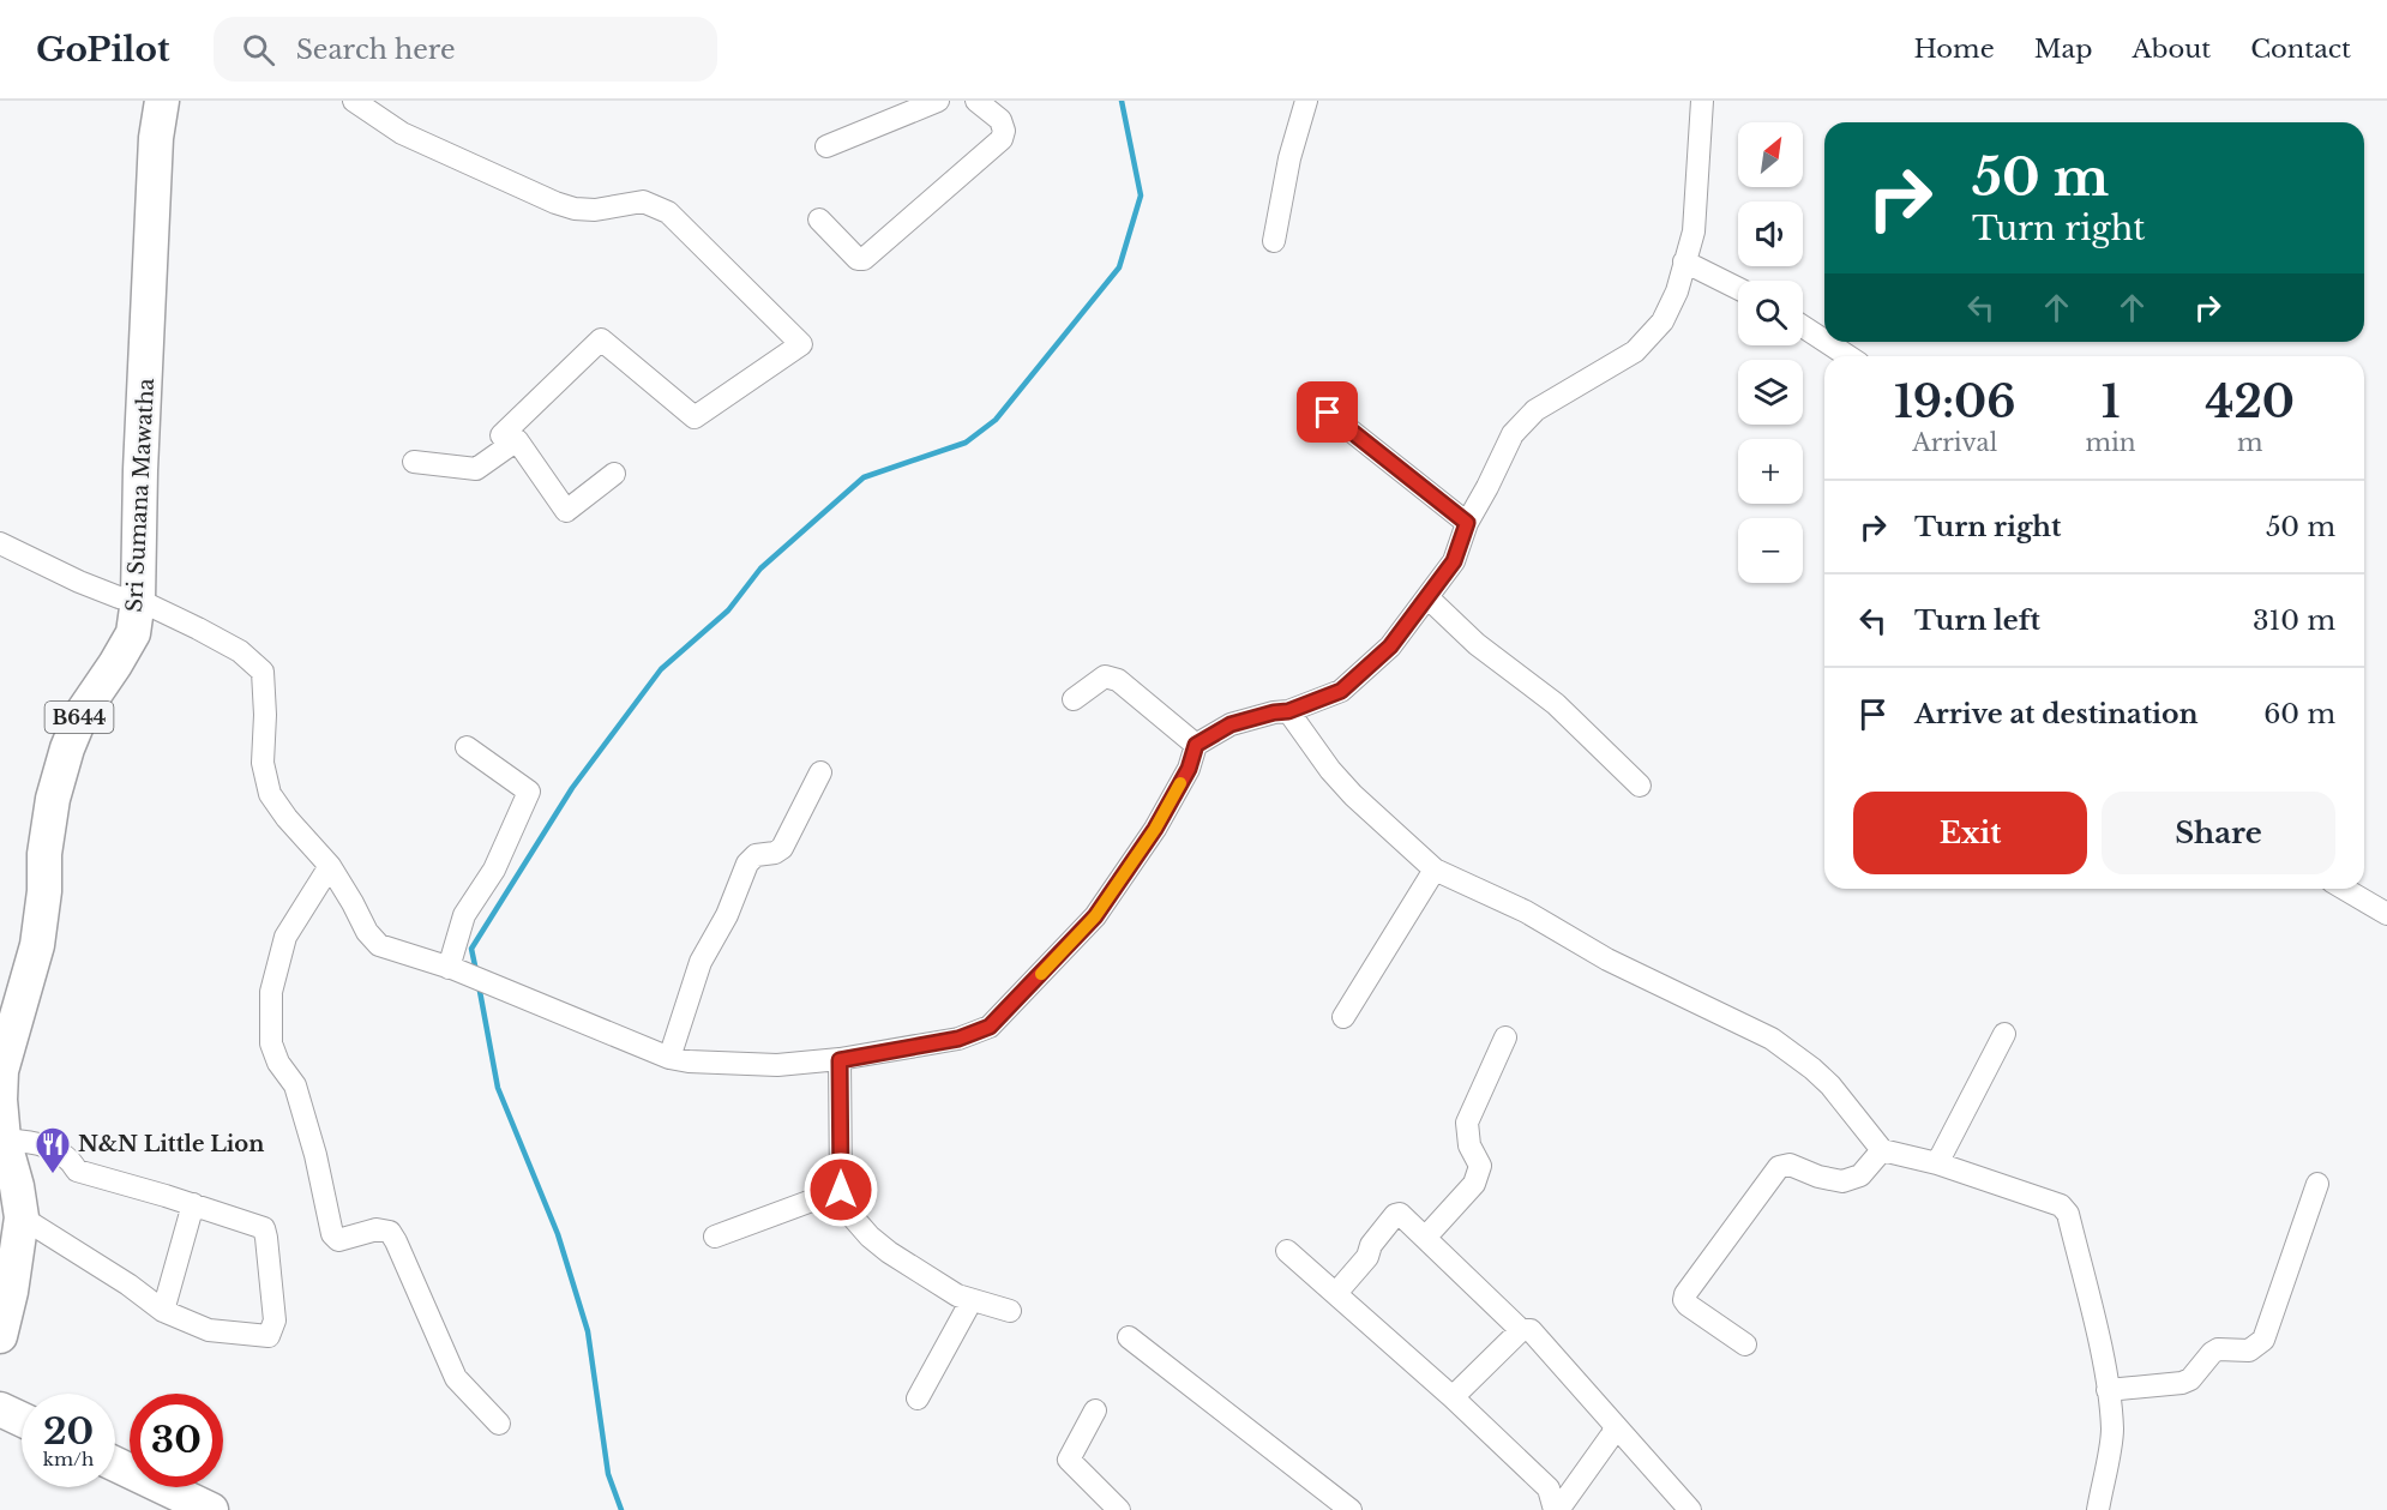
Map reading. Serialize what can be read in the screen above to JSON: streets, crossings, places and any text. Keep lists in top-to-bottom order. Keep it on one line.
{"streets":{"main road":["Sri Sumana Mawatha","B644"]},"places":{"restaurant":["N&N Little Lion"]},"north":"top right","page":{"header":"GoPilot","search":"Search here","nav":["Home","Map","About","Contact"],"map_buttons":["+","−"],"turn":["50 m","Turn right"],"eta":["19:06","Arrival","1","min","420","m"],"list":[{"name":"Turn right","value":"50 m"},{"name":"Turn left","value":"310 m"},{"name":"Arrive at destination","value":"60 m"}],"buttons":["Exit","Share"],"speed":"20 km/h","limit":"30"}}
